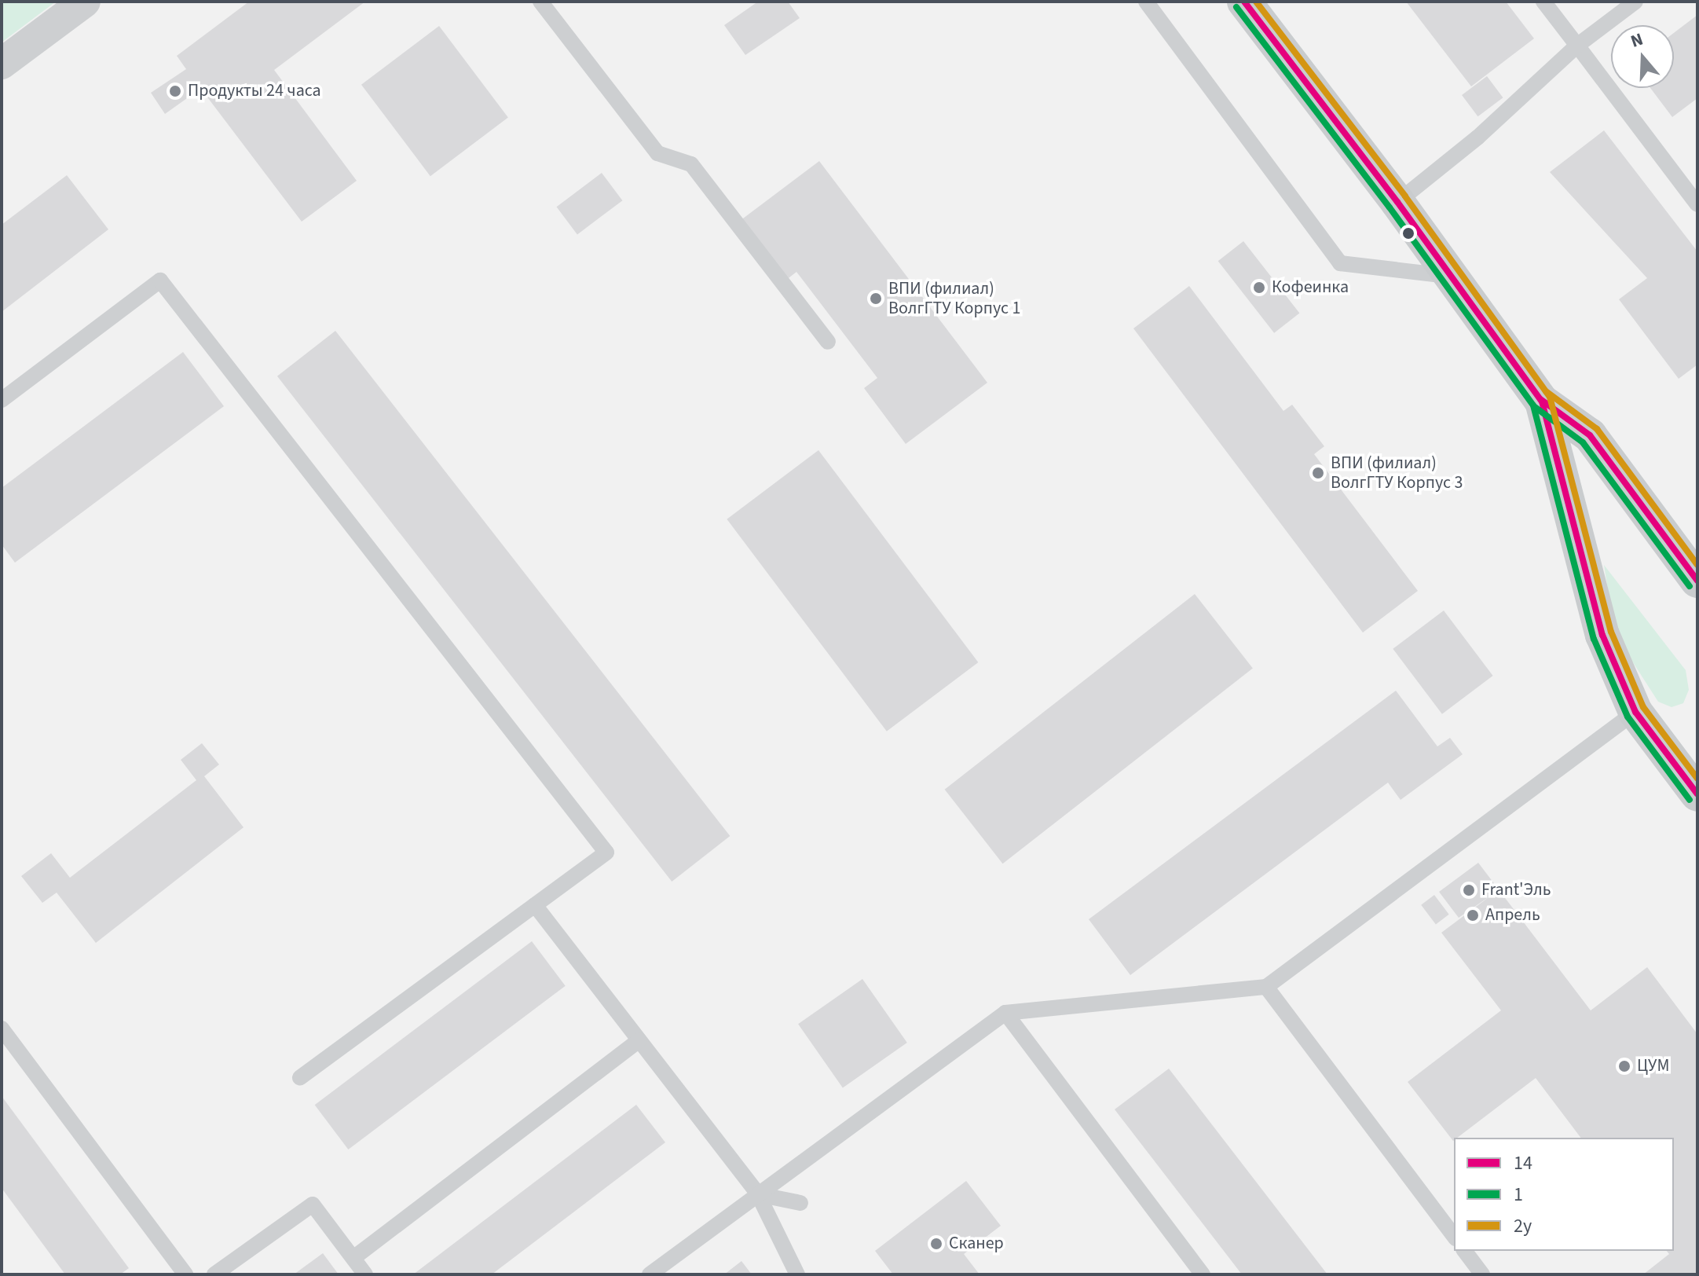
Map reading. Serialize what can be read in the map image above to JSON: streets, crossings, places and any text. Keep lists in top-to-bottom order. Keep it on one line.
{"places":["Продукты 24 часа","Кофеинка","ВПИ (филиал) ВолгГТУ Корпус 1","ВПИ (филиал) ВолгГТУ Корпус 3","Frant'Эль","Апрель","ЦУМ","Сканер"],"lines":["transit line 14","transit line 2у","transit line 1"],"legend":["14","1","2у"],"north":"top"}
